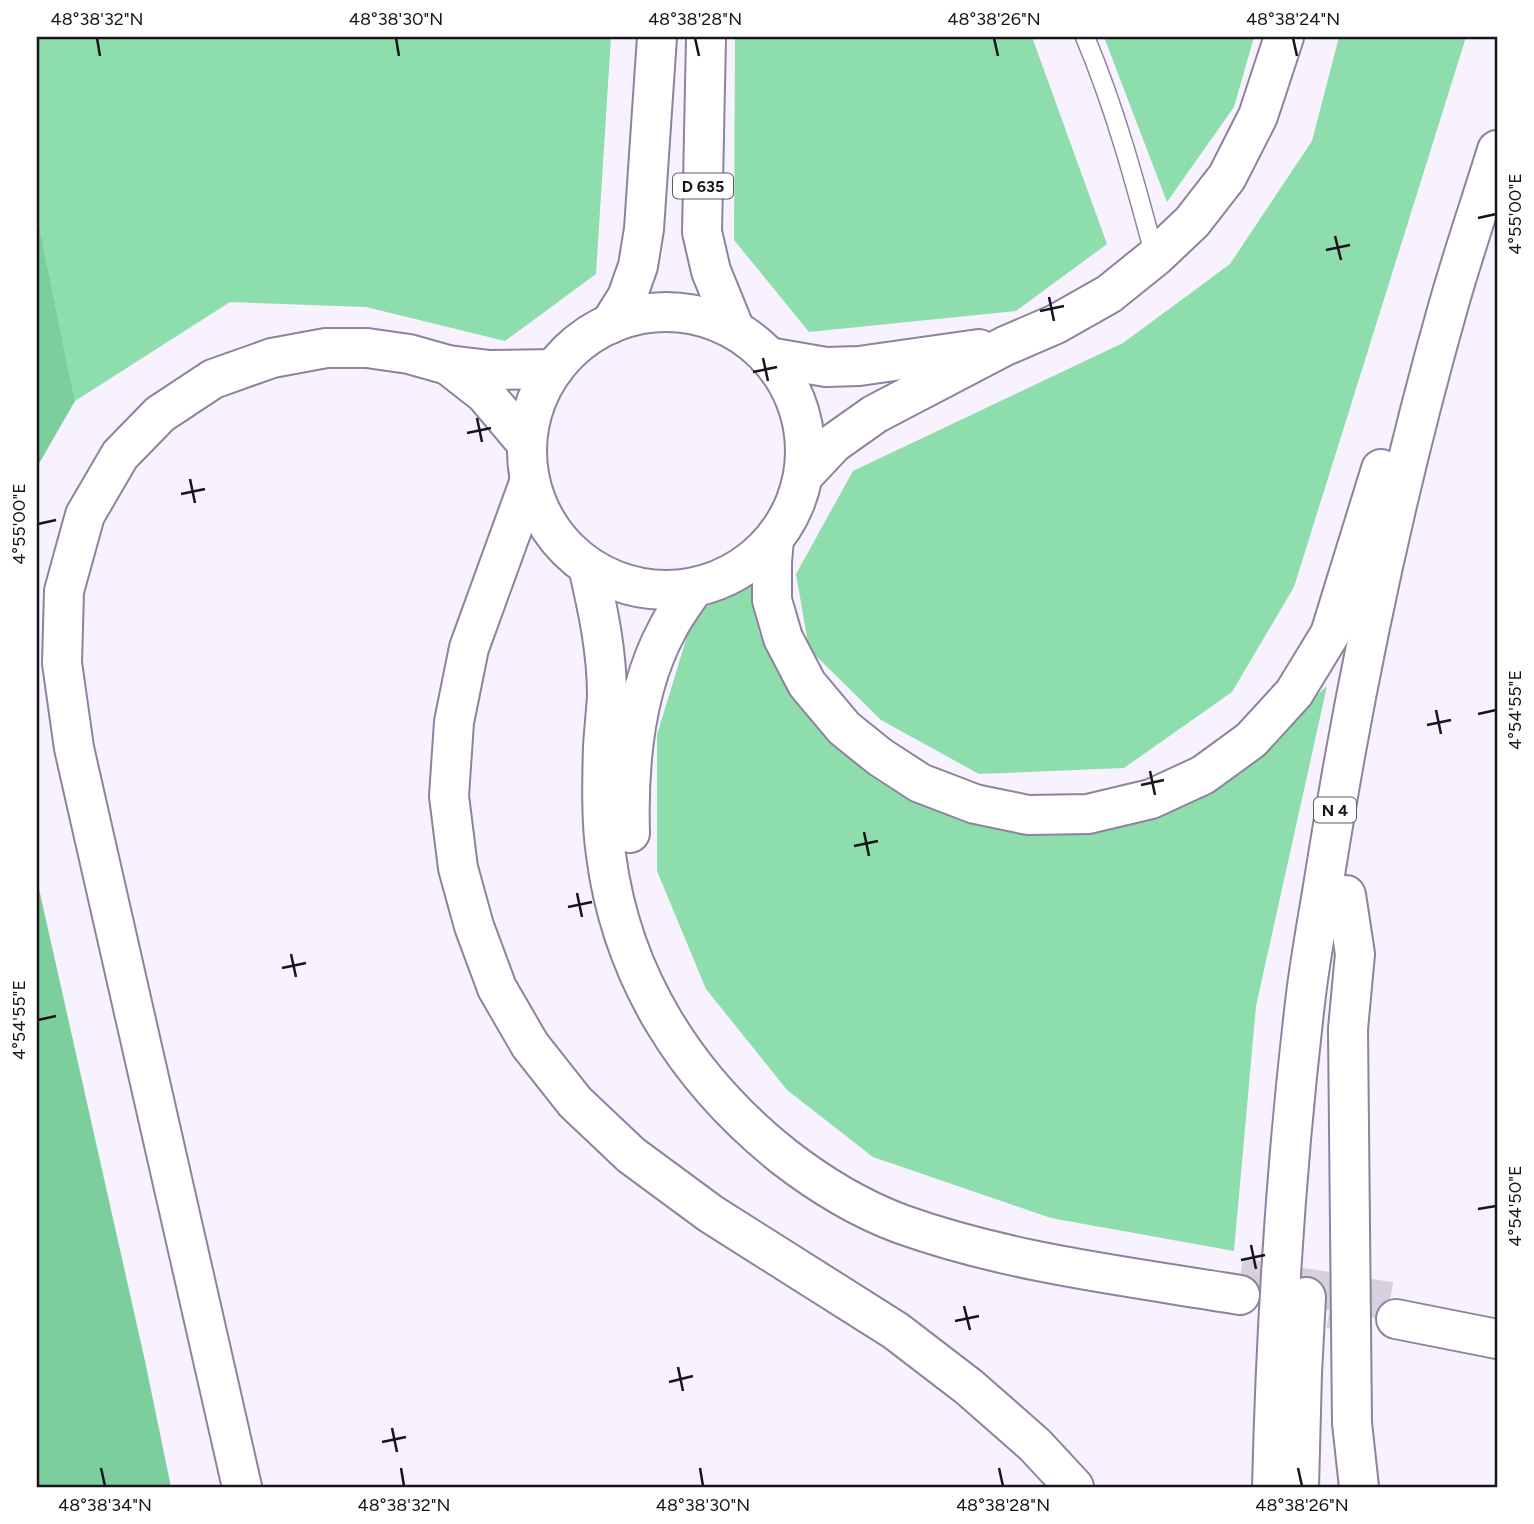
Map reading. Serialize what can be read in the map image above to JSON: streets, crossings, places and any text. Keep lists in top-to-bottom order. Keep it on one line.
{"streets":{"main road":["D 635","N 4"]},"coordinates":["48°38'32\"N","48°38'30\"N","48°38'28\"N","48°38'26\"N","48°38'24\"N","4°55'00\"E","4°54'55\"E","4°54'50\"E","48°38'34\"N"]}
